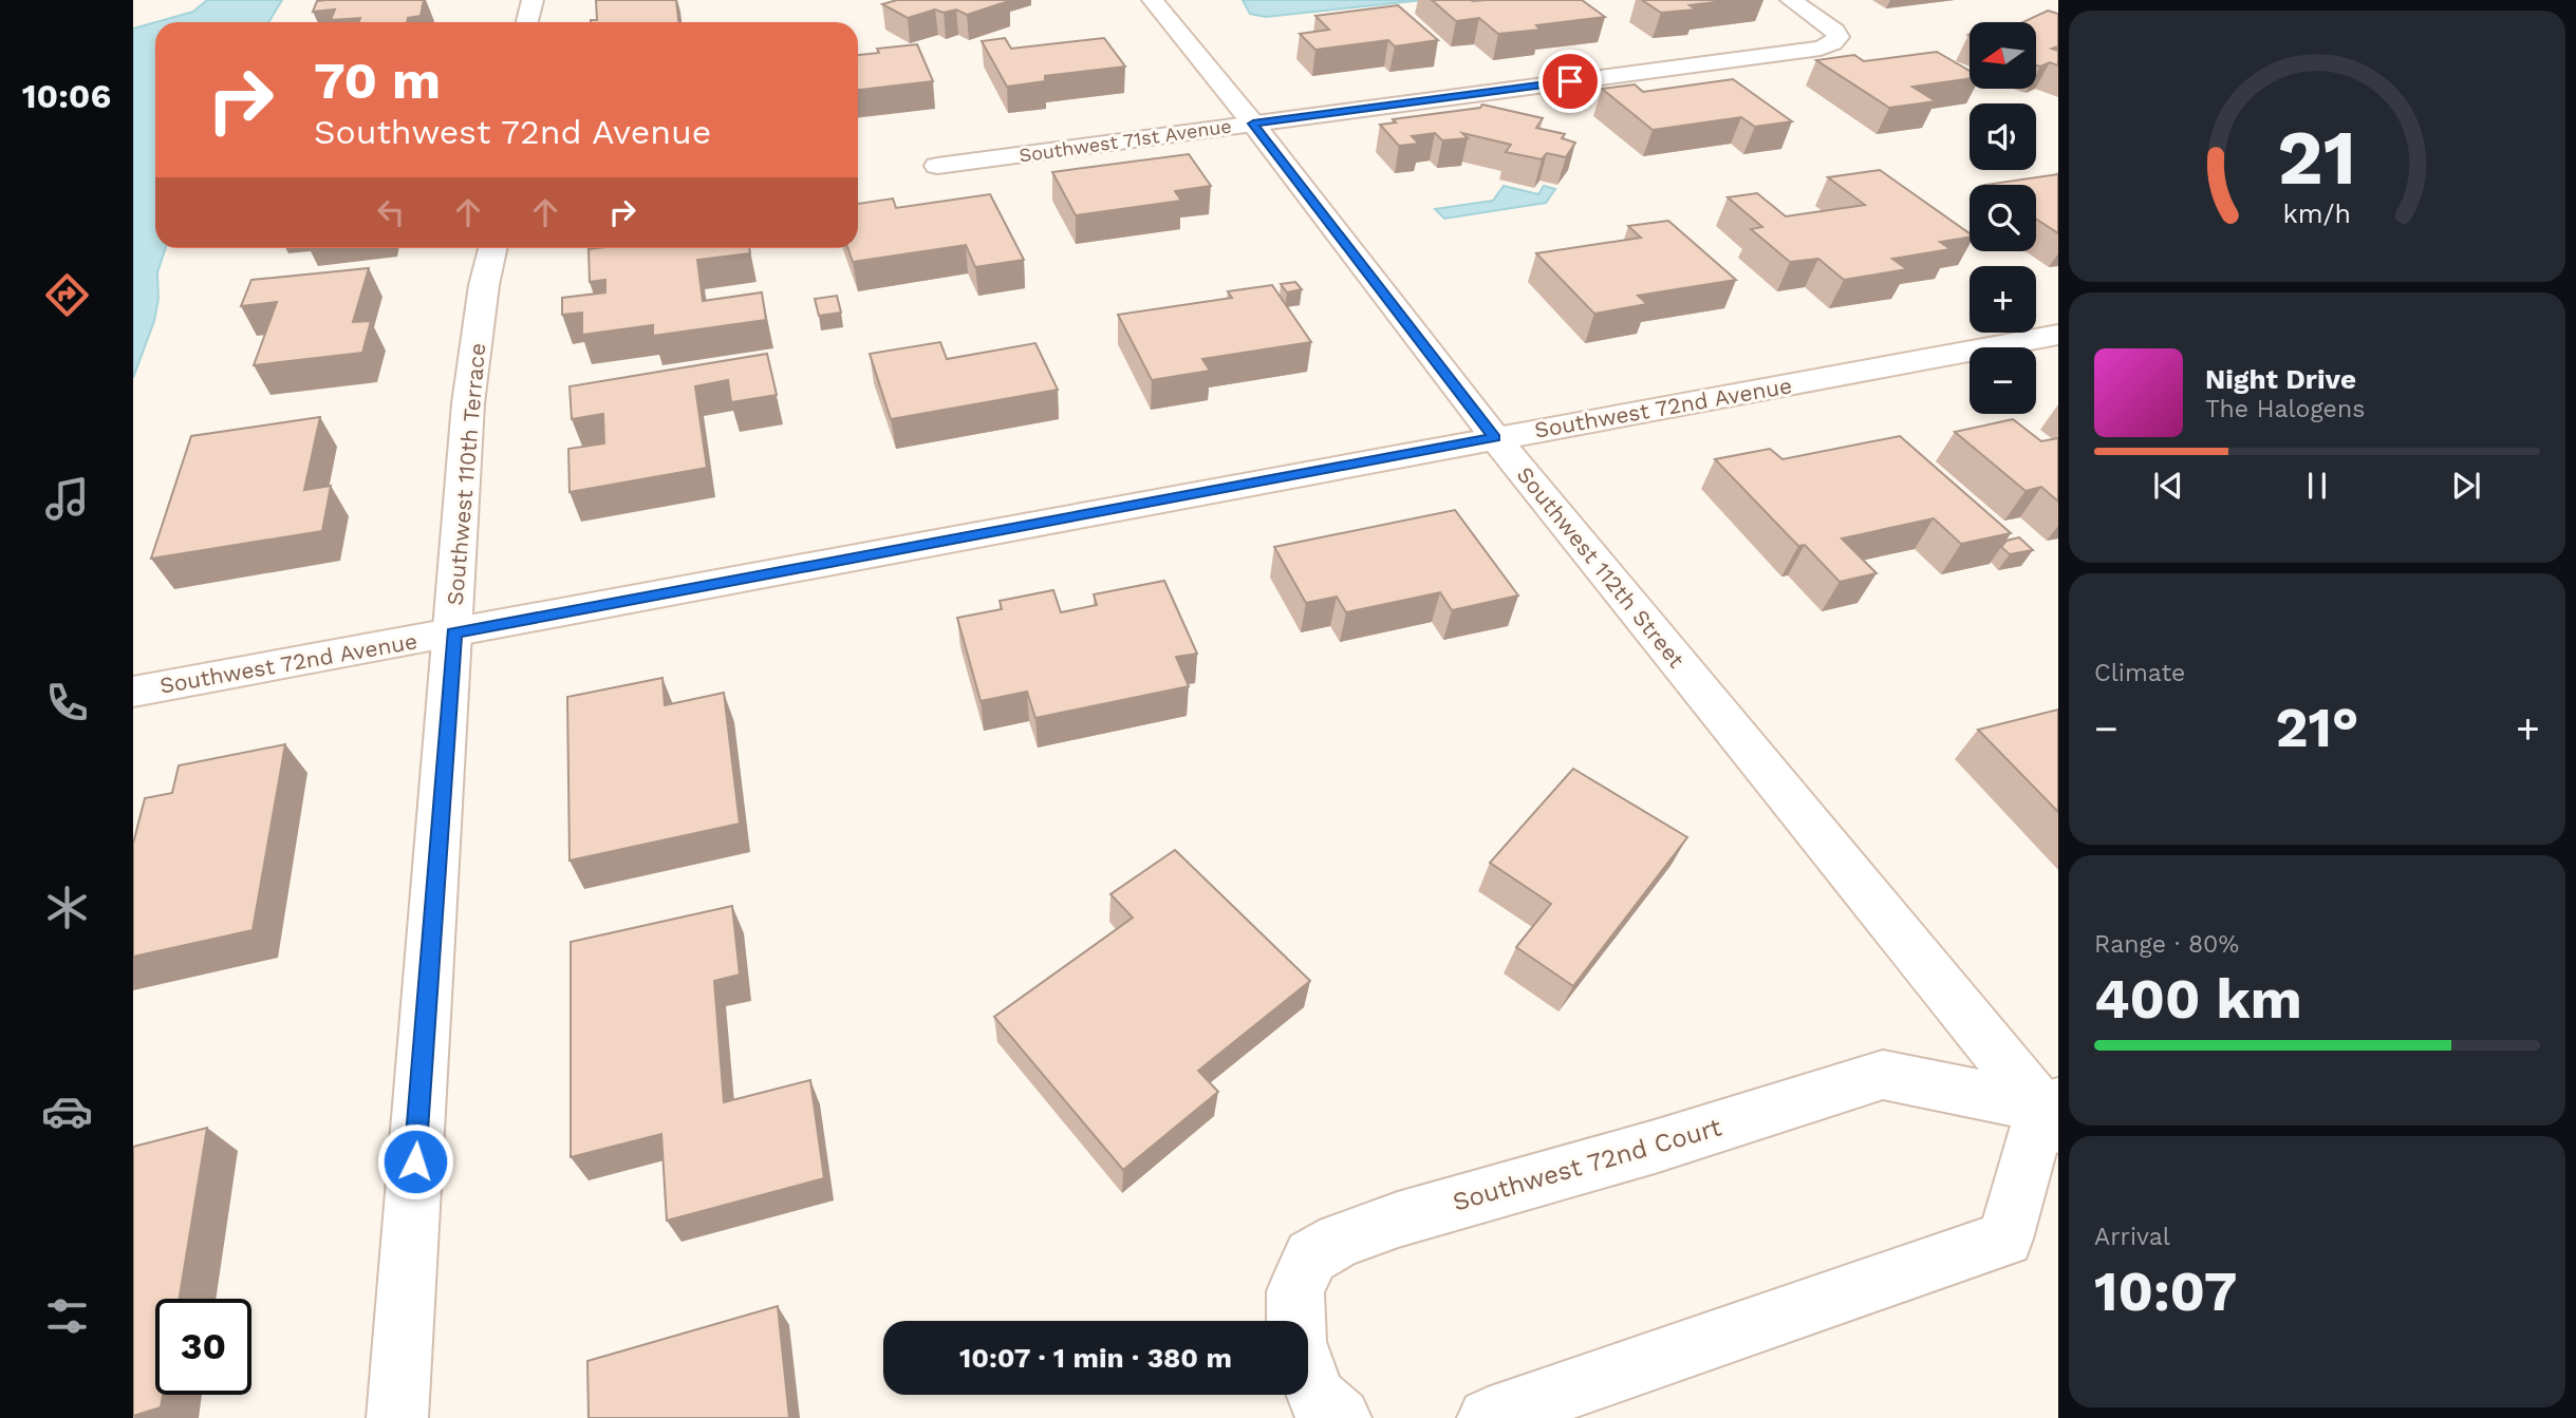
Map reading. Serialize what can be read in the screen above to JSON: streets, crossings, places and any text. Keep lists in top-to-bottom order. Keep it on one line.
{"streets":{"street":["Southwest 71st Avenue","Southwest 72nd Avenue","Southwest 110th Terrace","Southwest 112th Street","Southwest 72nd Court"]},"crossings":[["Southwest 71st Avenue","Southwest 112th Street"],["Southwest 72nd Avenue","Southwest 110th Terrace"],["Southwest 72nd Avenue","Southwest 112th Street"],["Southwest 112th Street","Southwest 72nd Court"]],"north":"left","page":{"tabs":"10:06","map_buttons":["+","−"],"turn":["70 m","Southwest 72nd Avenue"],"song":["Night Drive","The Halogens"],"tile":["Climate",["Range · 80%","400 km"],["Arrival","10:07"]],"heat":["−","21°","+"],"limit":"30","trip":"10:07 · 1 min · 380 m","gauge":["21","km/h"]}}
